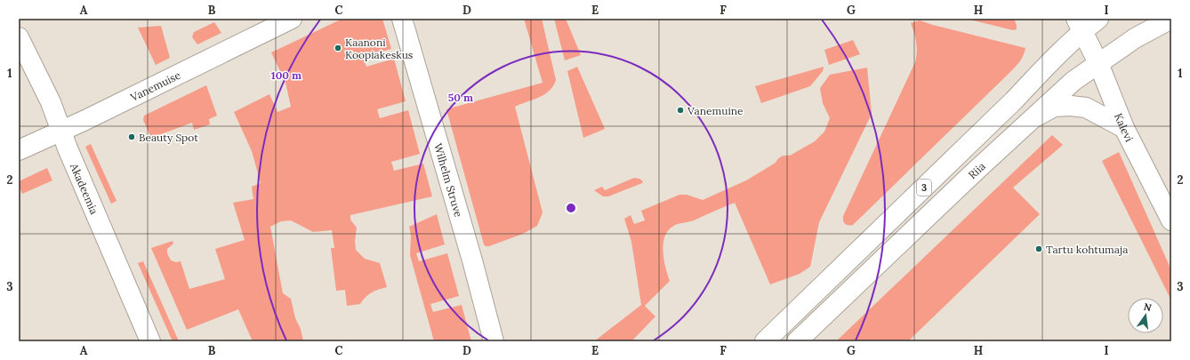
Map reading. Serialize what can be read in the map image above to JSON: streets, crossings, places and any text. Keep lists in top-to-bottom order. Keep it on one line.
{"streets":{"main road":["Vanemuise","Kalevi","Riia","Wilhelm Struve","3","Akadeemia"]},"crossings":[["Vanemuise","Akadeemia"],["Kalevi","Riia"],["Kalevi","3"]],"places":["Kaanoni Koopiakeskus","Vanemuine","Beauty Spot","Tartu kohtumaja"],"north":"top","grid":{"columns":["A","B","C","D","E","F","G","H","I"],"rows":["1","2","3"]},"rings":["100 m","50 m"]}
